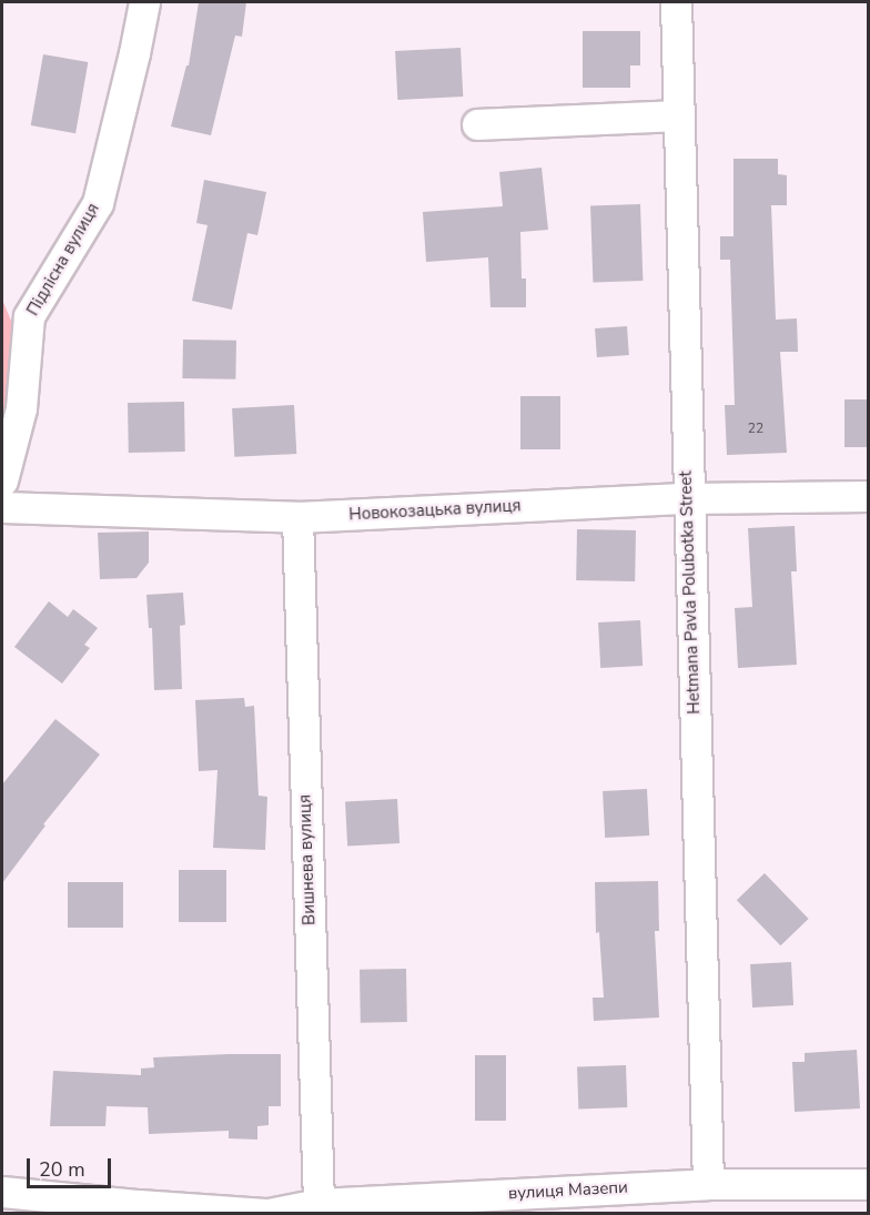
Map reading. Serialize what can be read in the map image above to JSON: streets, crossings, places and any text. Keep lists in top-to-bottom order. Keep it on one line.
{"streets":{"street":["Підлісна вулиця","Новокозацька вулиця","Hetmana Pavla Polubotka Street","Вишнева вулиця","вулиця Мазепи"]},"crossings":[["Новокозацька вулиця","Hetmana Pavla Polubotka Street"],["Новокозацька вулиця","Вишнева вулиця"],["Hetmana Pavla Polubotka Street","вулиця Мазепи"],["Вишнева вулиця","вулиця Мазепи"]],"house_numbers":["22"],"scale_bar":"20 m"}
